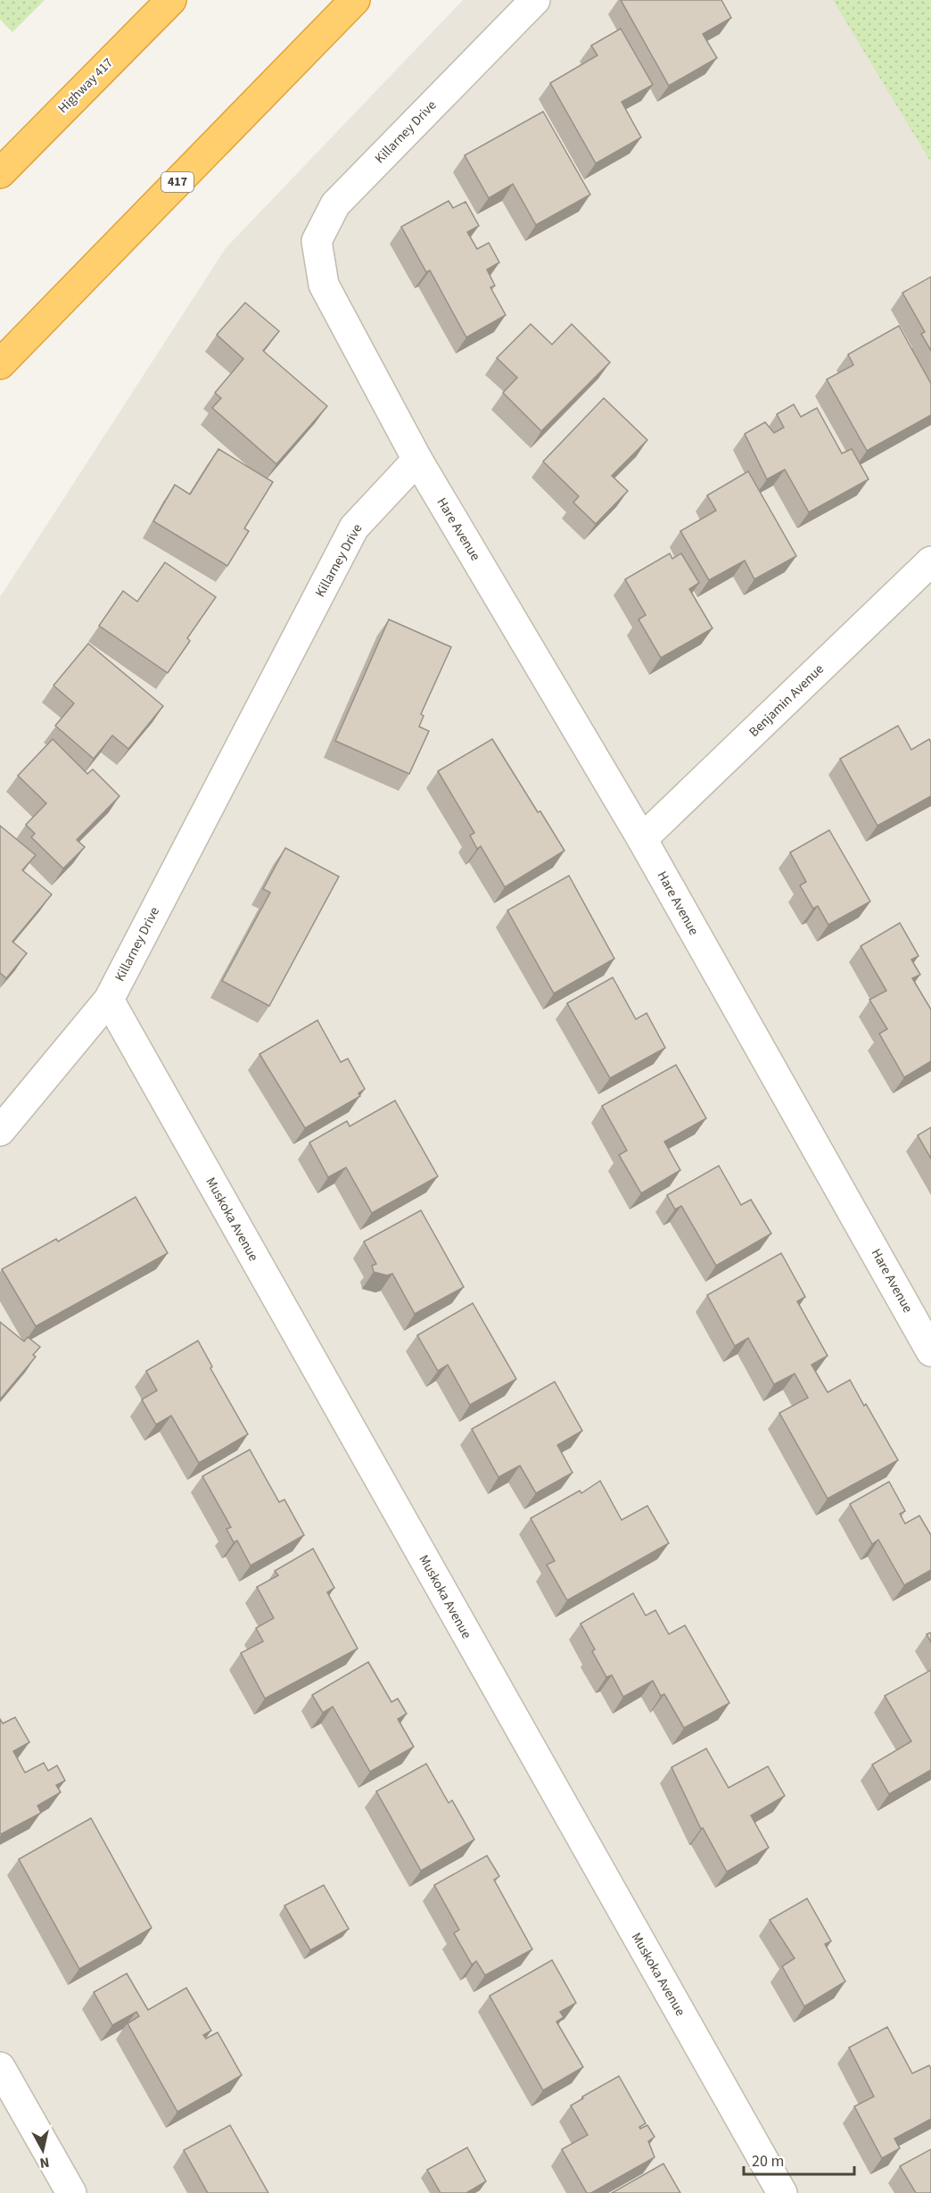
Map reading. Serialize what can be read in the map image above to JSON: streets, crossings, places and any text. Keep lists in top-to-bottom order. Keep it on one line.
{"streets":{"highway":["Highway 417","417"],"street":["Killarney Drive","Hare Avenue","Benjamin Avenue","Muskoka Avenue"]},"crossings":[["Killarney Drive","Hare Avenue"],["Killarney Drive","Muskoka Avenue"],["Hare Avenue","Benjamin Avenue"]],"scale_bar":"20 m","north":"bottom"}
